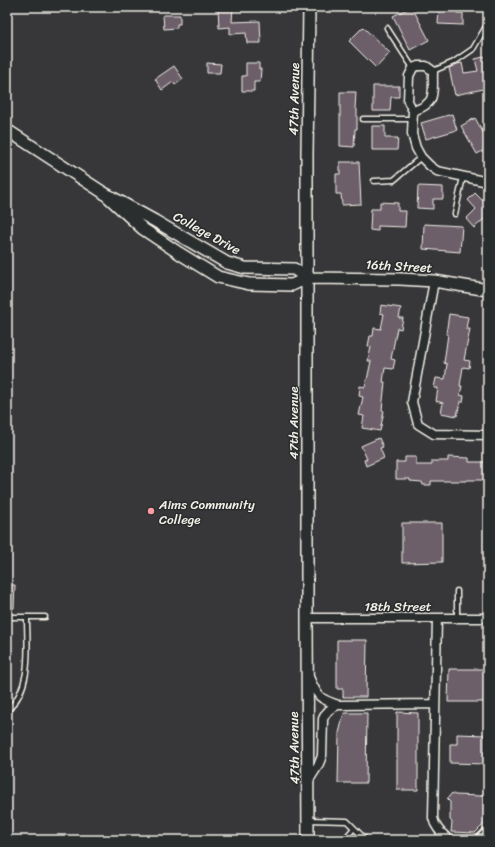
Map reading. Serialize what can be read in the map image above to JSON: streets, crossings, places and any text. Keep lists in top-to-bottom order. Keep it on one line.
{"streets":{"main road":["47th Avenue","College Drive","16th Street"],"street":["18th Street"]},"crossings":[["47th Avenue","College Drive"],["47th Avenue","16th Street"],["47th Avenue","18th Street"],["College Drive","16th Street"]],"places":["Aims Community College"]}
